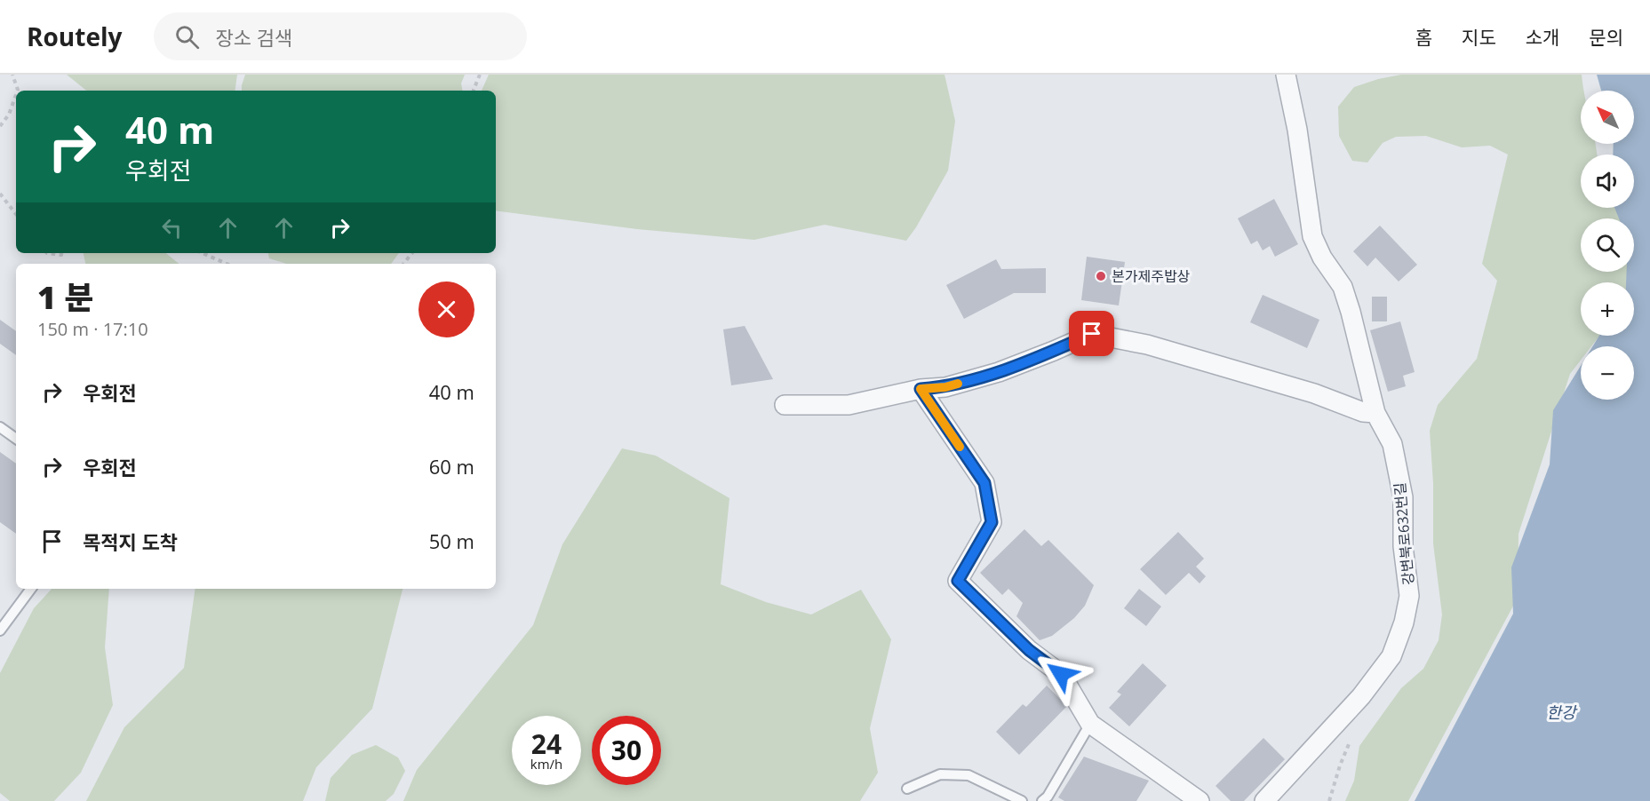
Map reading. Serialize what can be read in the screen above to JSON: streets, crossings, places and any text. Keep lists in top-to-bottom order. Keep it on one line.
{"streets":{"street":["강변북로632번길"]},"water":["한강"],"places":["본가제주밥상"],"north":"top left","page":{"header":"Routely","search":"장소 검색","nav":["홈","지도","소개","문의"],"map_buttons":["+","−"],"turn":["40 m","우회전"],"heading":["1 분","150 m · 17:10"],"list":[{"name":"우회전","value":"40 m"},{"name":"우회전","value":"60 m"},{"name":"목적지 도착","value":"50 m"}],"speed":"24 km/h","limit":"30"}}
